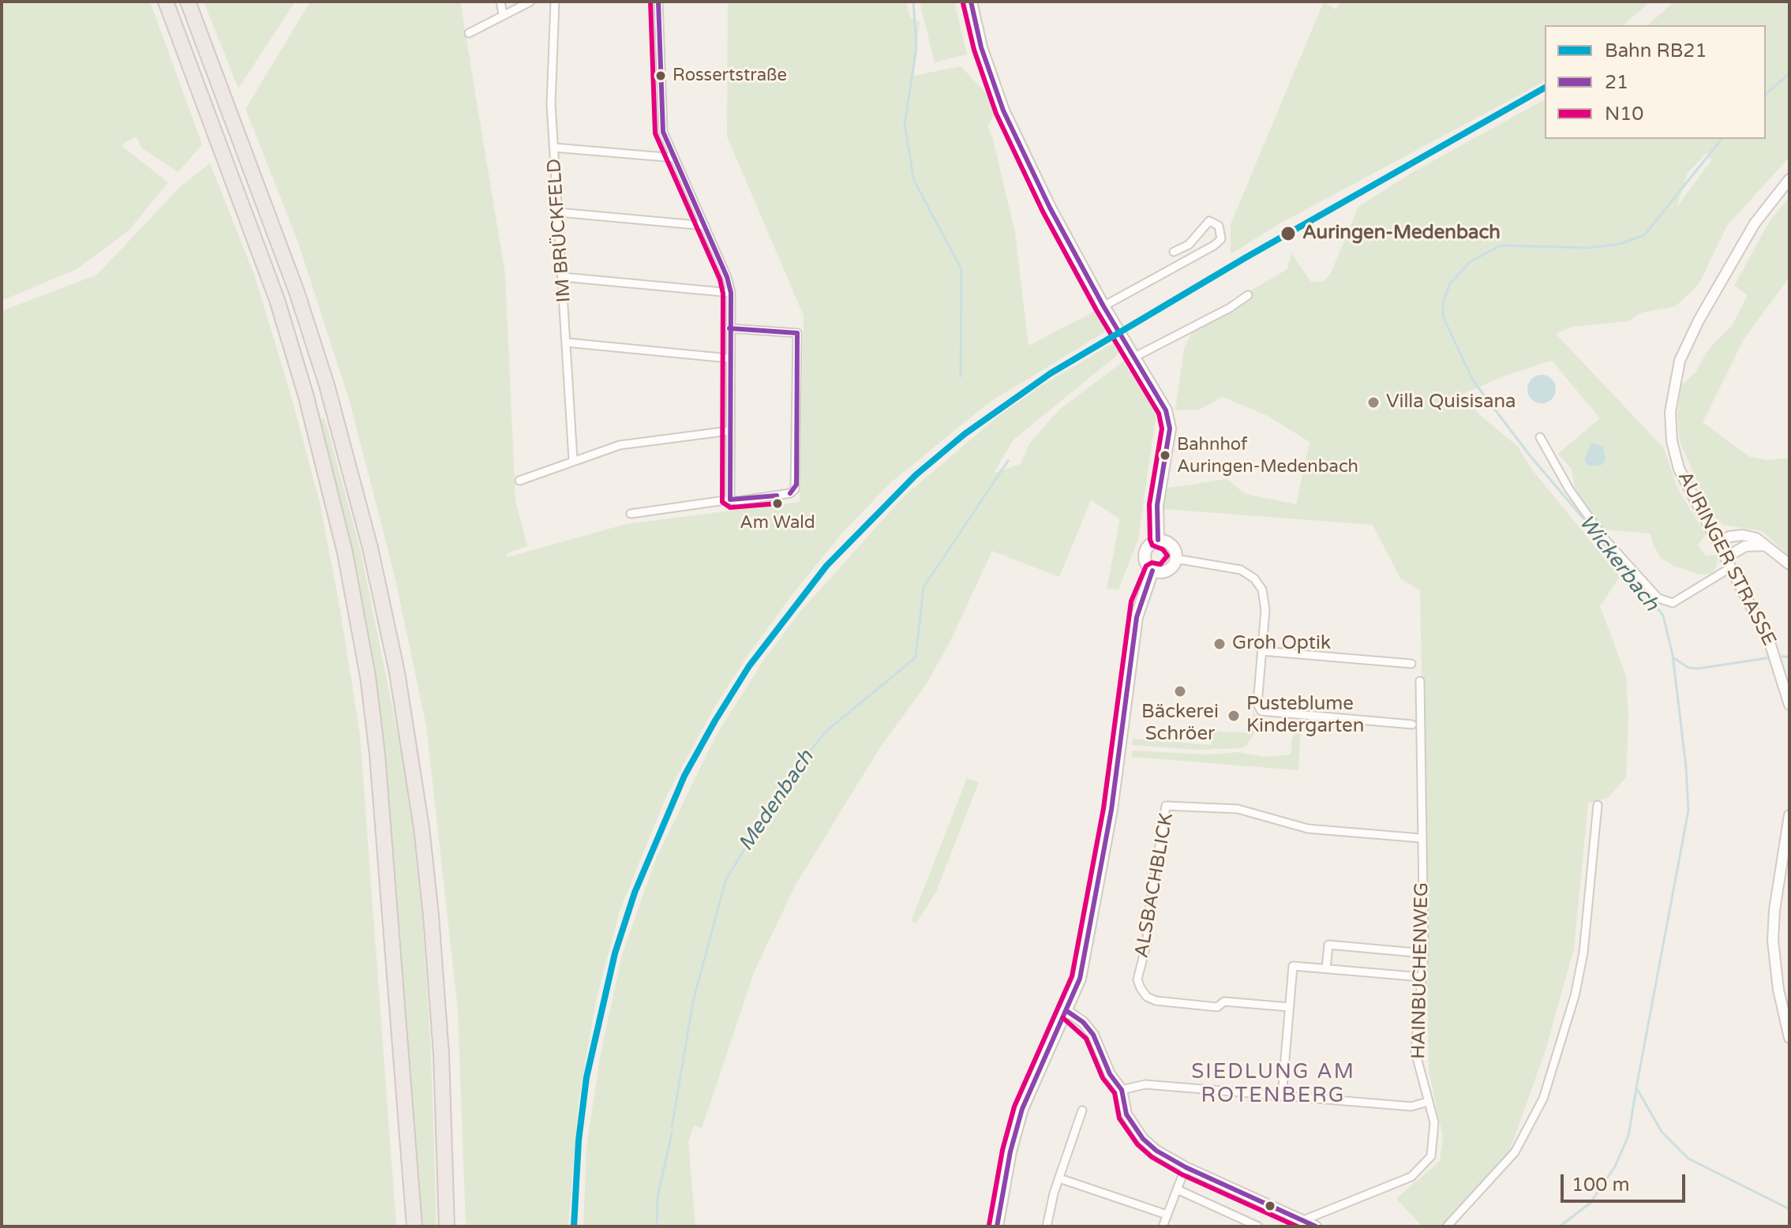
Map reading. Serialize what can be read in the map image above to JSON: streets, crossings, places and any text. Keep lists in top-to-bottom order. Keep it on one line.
{"streets":{"street":["IM BRÜCKFELD","AURINGER STRASSE","ALSBACHBLICK","HAINBUCHENWEG"]},"crossings":[["ALSBACHBLICK","HAINBUCHENWEG"]],"districts":["SIEDLUNG AM ROTENBERG"],"water":["Wickerbach","Medenbach"],"places":["Rossertstraße","Auringen-Medenbach","Villa Quisisana","Bahnhof Auringen-Medenbach","Am Wald","Groh Optik","Bäckerei Schröer","Pusteblume Kindergarten"],"lines":["transit line 21","transit line N10","rail line RB21"],"legend":["Bahn RB21","21","N10"],"scale_bar":"100 m"}
